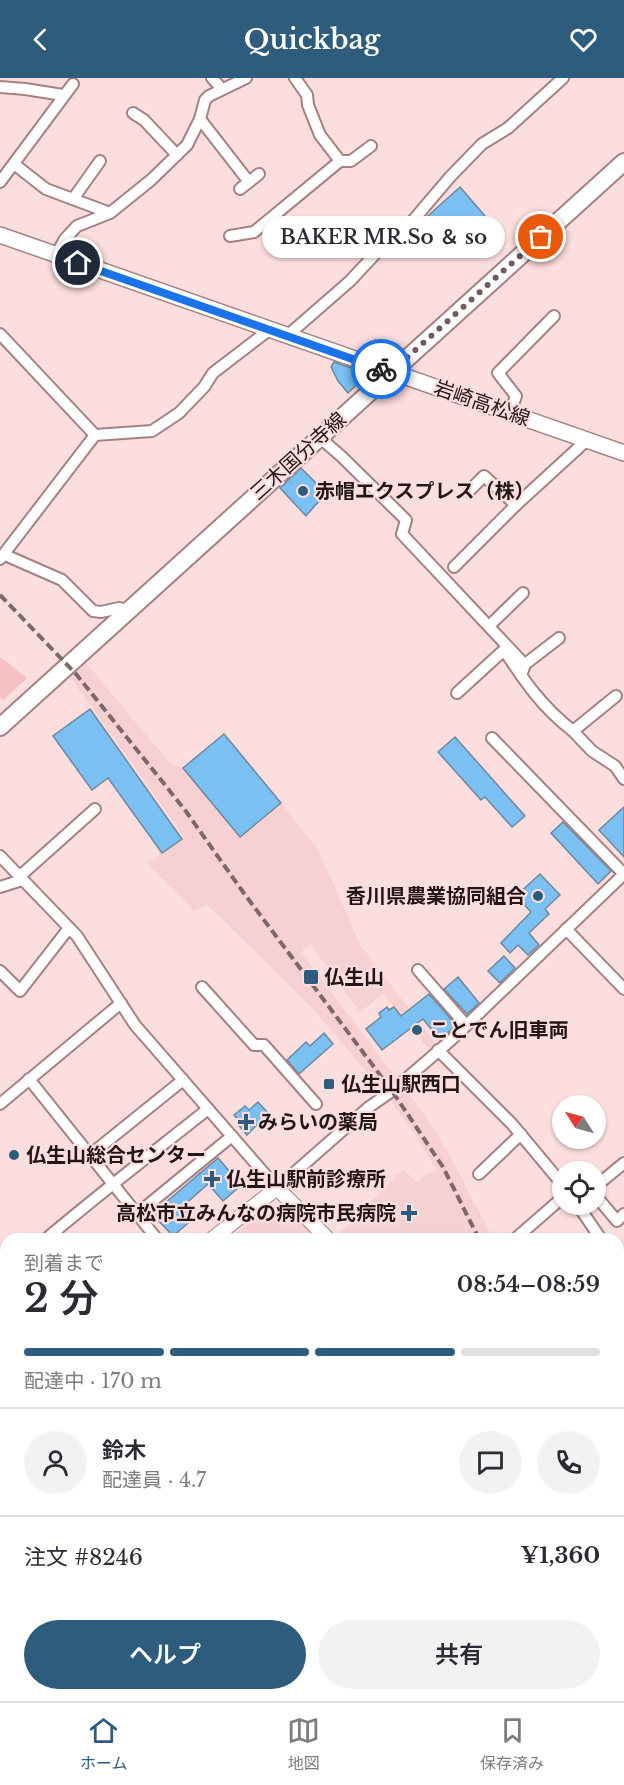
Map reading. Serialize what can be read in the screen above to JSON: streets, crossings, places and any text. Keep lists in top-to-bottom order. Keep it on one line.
{"streets":{"main road":["岩崎高松線","三木国分寺線"]},"crossings":[["岩崎高松線","三木国分寺線"]],"places":{"other":["BAKER MR.So ＆ so","赤帽エクスプレス（株）","香川県農業協同組合","ことでん旧車両","仏生山総合センター"],"transit":["仏生山","仏生山駅西口"],"health":["みらいの薬局","仏生山駅前診療所","高松市立みんなの病院市民病院"]},"north":"top left","page":{"header":"Quickbag","bubble":"BAKER MR.So ＆ so","heading":["2 分","到着まで","08:54–08:59"],"panel":["鈴木","配達員 · 4.7","注文 #8246","¥1,360"],"bar":"配達中 · 170 m","buttons":["ヘルプ","共有"],"tabs":["ホーム","地図","保存済み"]}}
